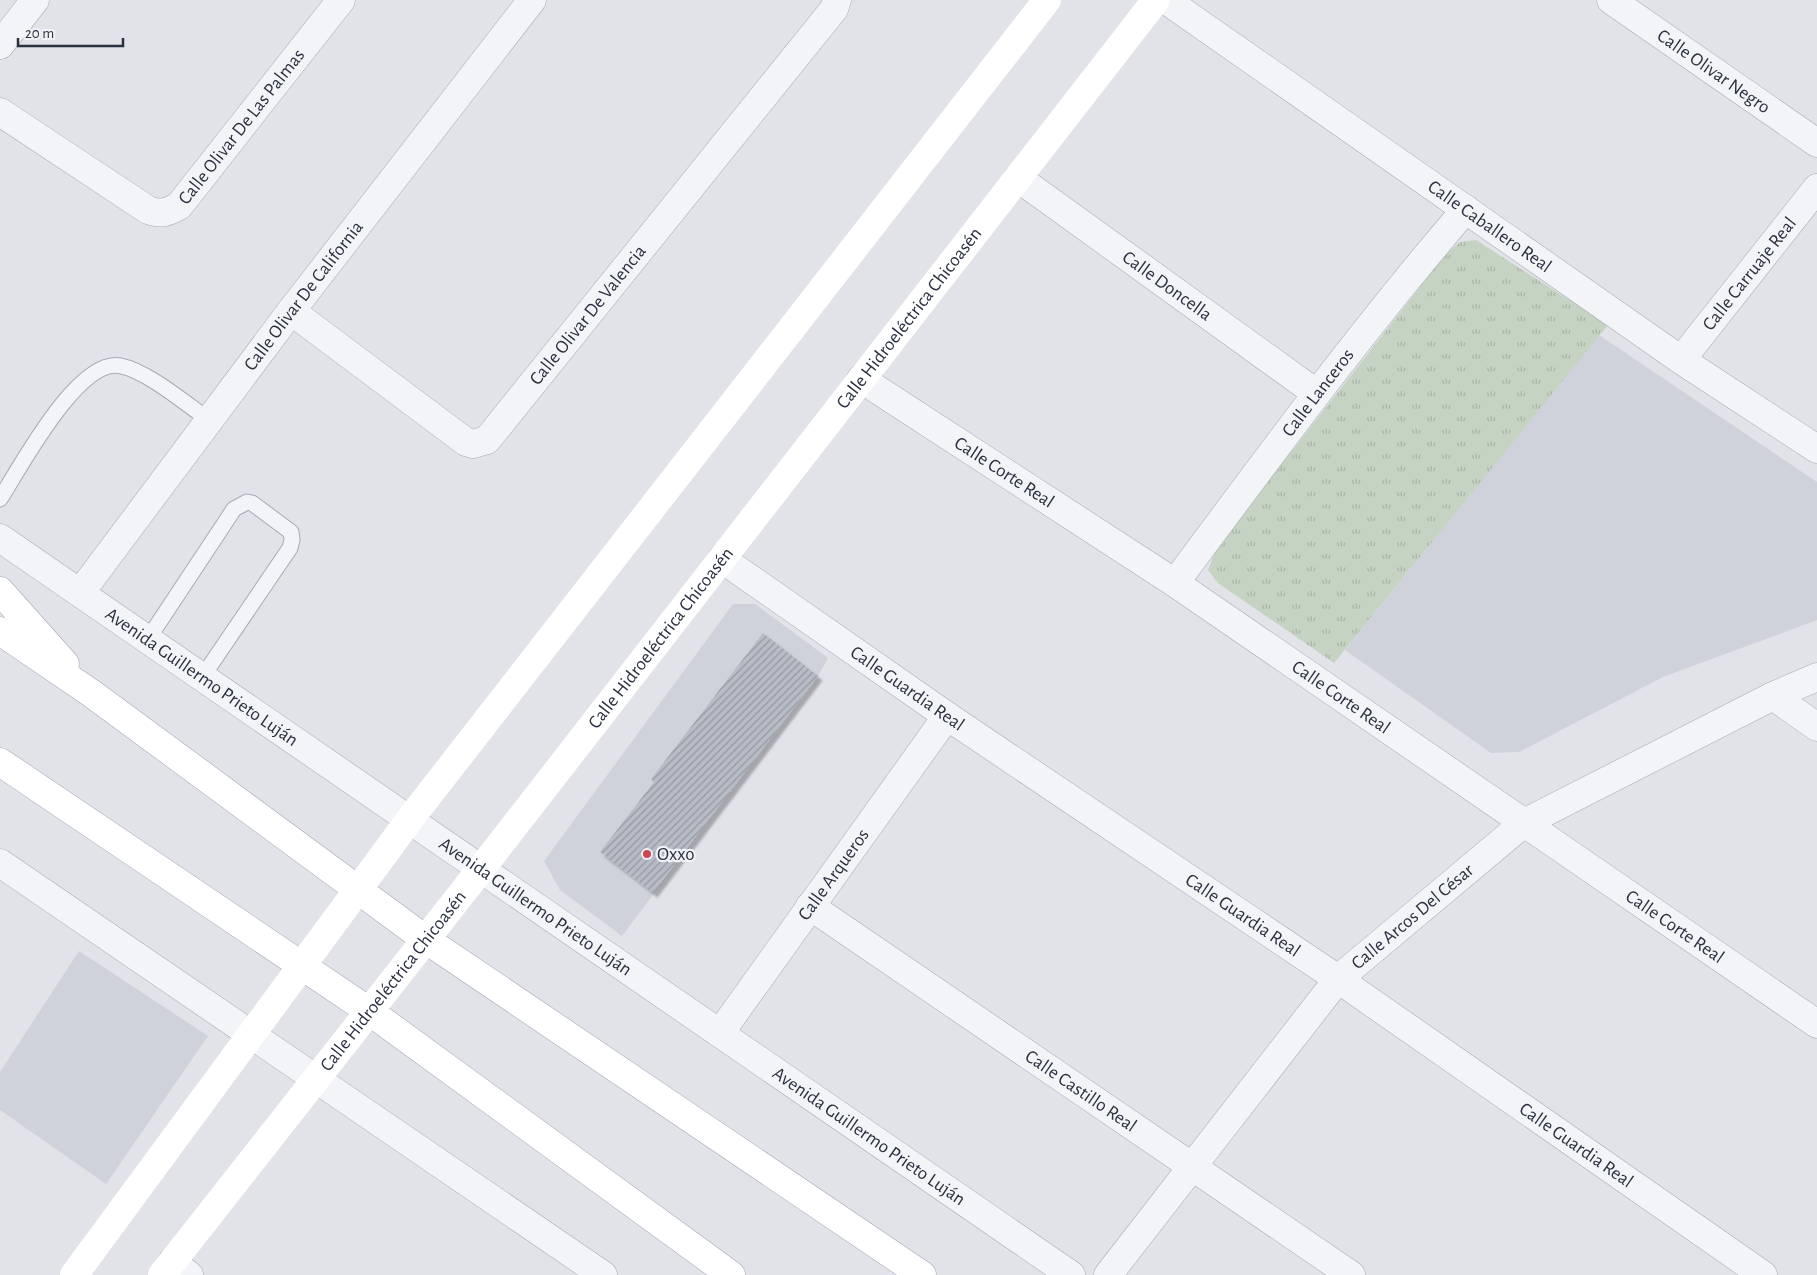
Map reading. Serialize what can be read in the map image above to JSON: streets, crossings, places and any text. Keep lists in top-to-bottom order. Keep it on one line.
{"streets":{"main road":["Calle Hidroeléctrica Chicoasén"],"street":["Calle Olivar Negro","Calle Olivar De Las Palmas","Calle Caballero Real","Calle Carruaje Real","Calle Doncella","Calle Olivar De California","Calle Olivar De Valencia","Calle Lanceros","Calle Corte Real","Avenida Guillermo Prieto Luján","Calle Guardia Real","Calle Arqueros","Calle Arcos Del César","Calle Castillo Real"]},"crossings":[["Calle Caballero Real","Calle Carruaje Real"],["Calle Caballero Real","Calle Lanceros"],["Calle Doncella","Calle Hidroeléctrica Chicoasén"],["Calle Doncella","Calle Lanceros"],["Calle Olivar De California","Calle Olivar De Valencia"],["Calle Olivar De California","Avenida Guillermo Prieto Luján"],["Calle Hidroeléctrica Chicoasén","Calle Corte Real"],["Calle Hidroeléctrica Chicoasén","Avenida Guillermo Prieto Luján"],["Calle Hidroeléctrica Chicoasén","Calle Guardia Real"],["Calle Lanceros","Calle Corte Real"],["Calle Corte Real","Calle Arcos Del César"],["Avenida Guillermo Prieto Luján","Calle Arqueros"],["Calle Guardia Real","Calle Arqueros"],["Calle Guardia Real","Calle Arcos Del César"],["Calle Arqueros","Calle Castillo Real"],["Calle Arcos Del César","Calle Castillo Real"]],"places":["Oxxo"],"scale_bar":"20 m"}
